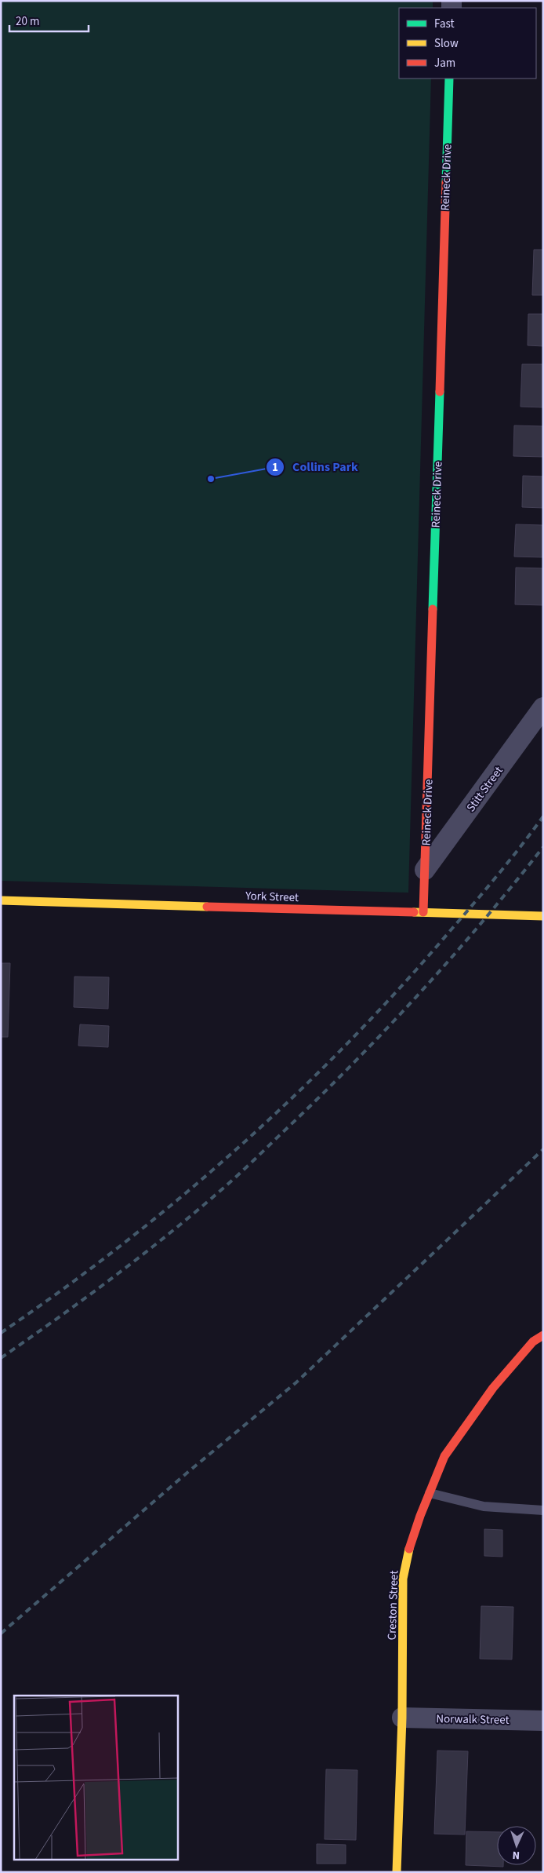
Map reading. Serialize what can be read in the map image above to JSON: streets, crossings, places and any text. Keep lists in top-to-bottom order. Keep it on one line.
{"streets":{"street":["Reineck Drive","Stitt Street","York Street","Creston Street","Norwalk Street"]},"crossings":[["Reineck Drive","Stitt Street"],["Reineck Drive","York Street"],["Creston Street","Norwalk Street"]],"places":["Collins Park"],"legend":["Fast","Slow","Jam"],"scale_bar":"20 m","north":"bottom"}
